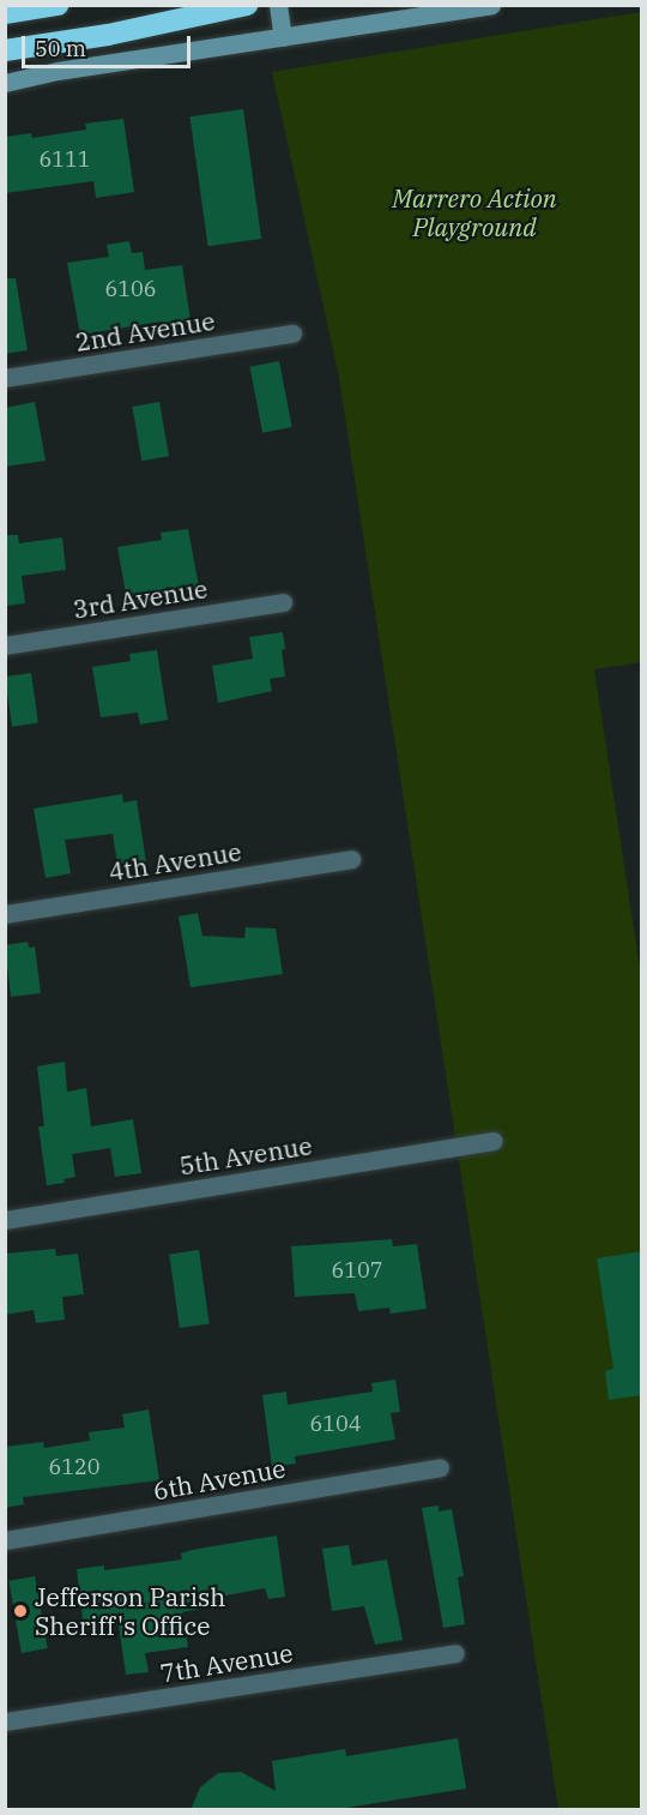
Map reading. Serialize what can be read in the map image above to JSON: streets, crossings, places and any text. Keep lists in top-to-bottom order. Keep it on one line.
{"streets":{"street":["2nd Avenue","3rd Avenue","4th Avenue","5th Avenue","6th Avenue","7th Avenue"]},"parks":["Marrero Action Playground"],"places":["Jefferson Parish Sheriff's Office"],"house_numbers":["6111","6106","6107","6104","6120"],"scale_bar":"50 m"}
